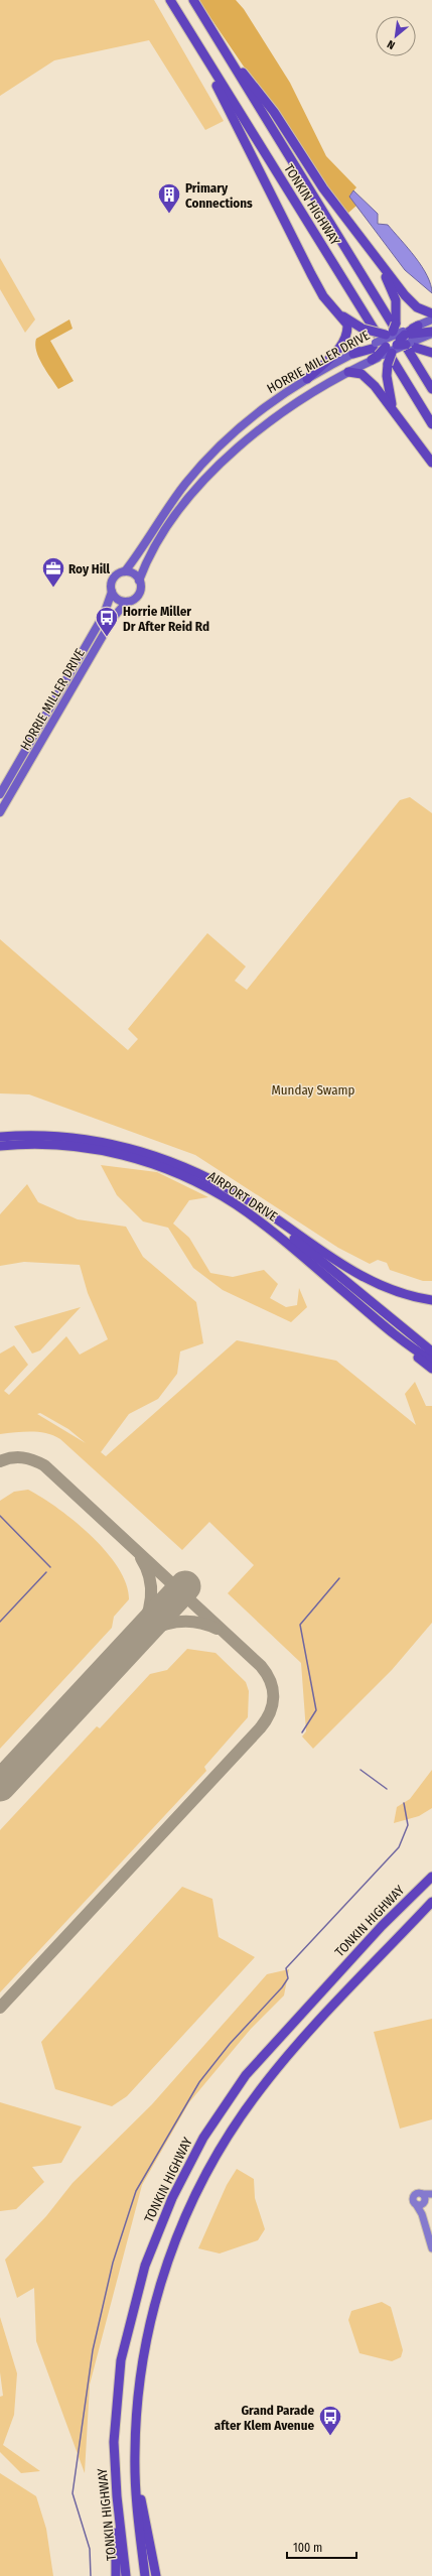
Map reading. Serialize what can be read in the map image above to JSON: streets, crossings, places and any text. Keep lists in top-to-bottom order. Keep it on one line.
{"streets":{"highway":["TONKIN HIGHWAY","AIRPORT DRIVE"],"main road":["HORRIE MILLER DRIVE"]},"parks":["Munday Swamp"],"places":{"building":["Primary Connections"],"office":["Roy Hill"],"bus stop":["Horrie Miller Dr After Reid Rd","Grand Parade after Klem Avenue"]},"scale_bar":"100 m","north":"bottom left"}
